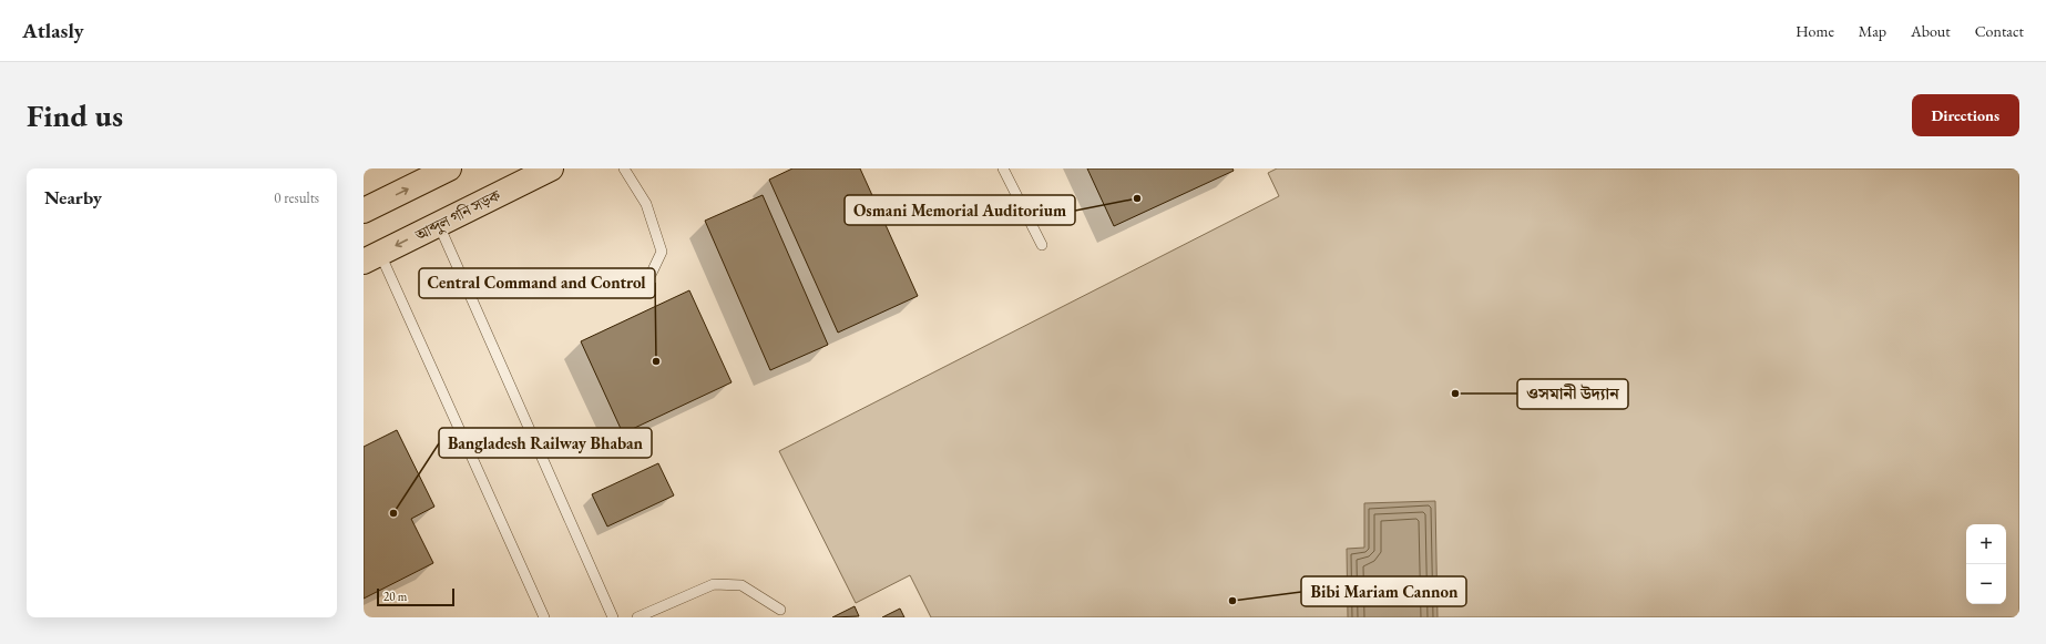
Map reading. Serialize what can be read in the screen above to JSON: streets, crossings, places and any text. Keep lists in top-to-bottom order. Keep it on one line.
{"streets":{"main road":["আব্দুল গনি সড়ক"]},"places":["Osmani Memorial Auditorium","Central Command and Control","ওসমানী উদ্যান","Bangladesh Railway Bhaban","Bibi Mariam Cannon"],"scale_bar":"20 m","page":{"header":"Atlasly","nav":["Home","Map","About","Contact"],"buttons":"Directions","title":"Find us","heading":["Nearby","0 results"],"map_buttons":["+","−"],"scale":"20 m"}}
